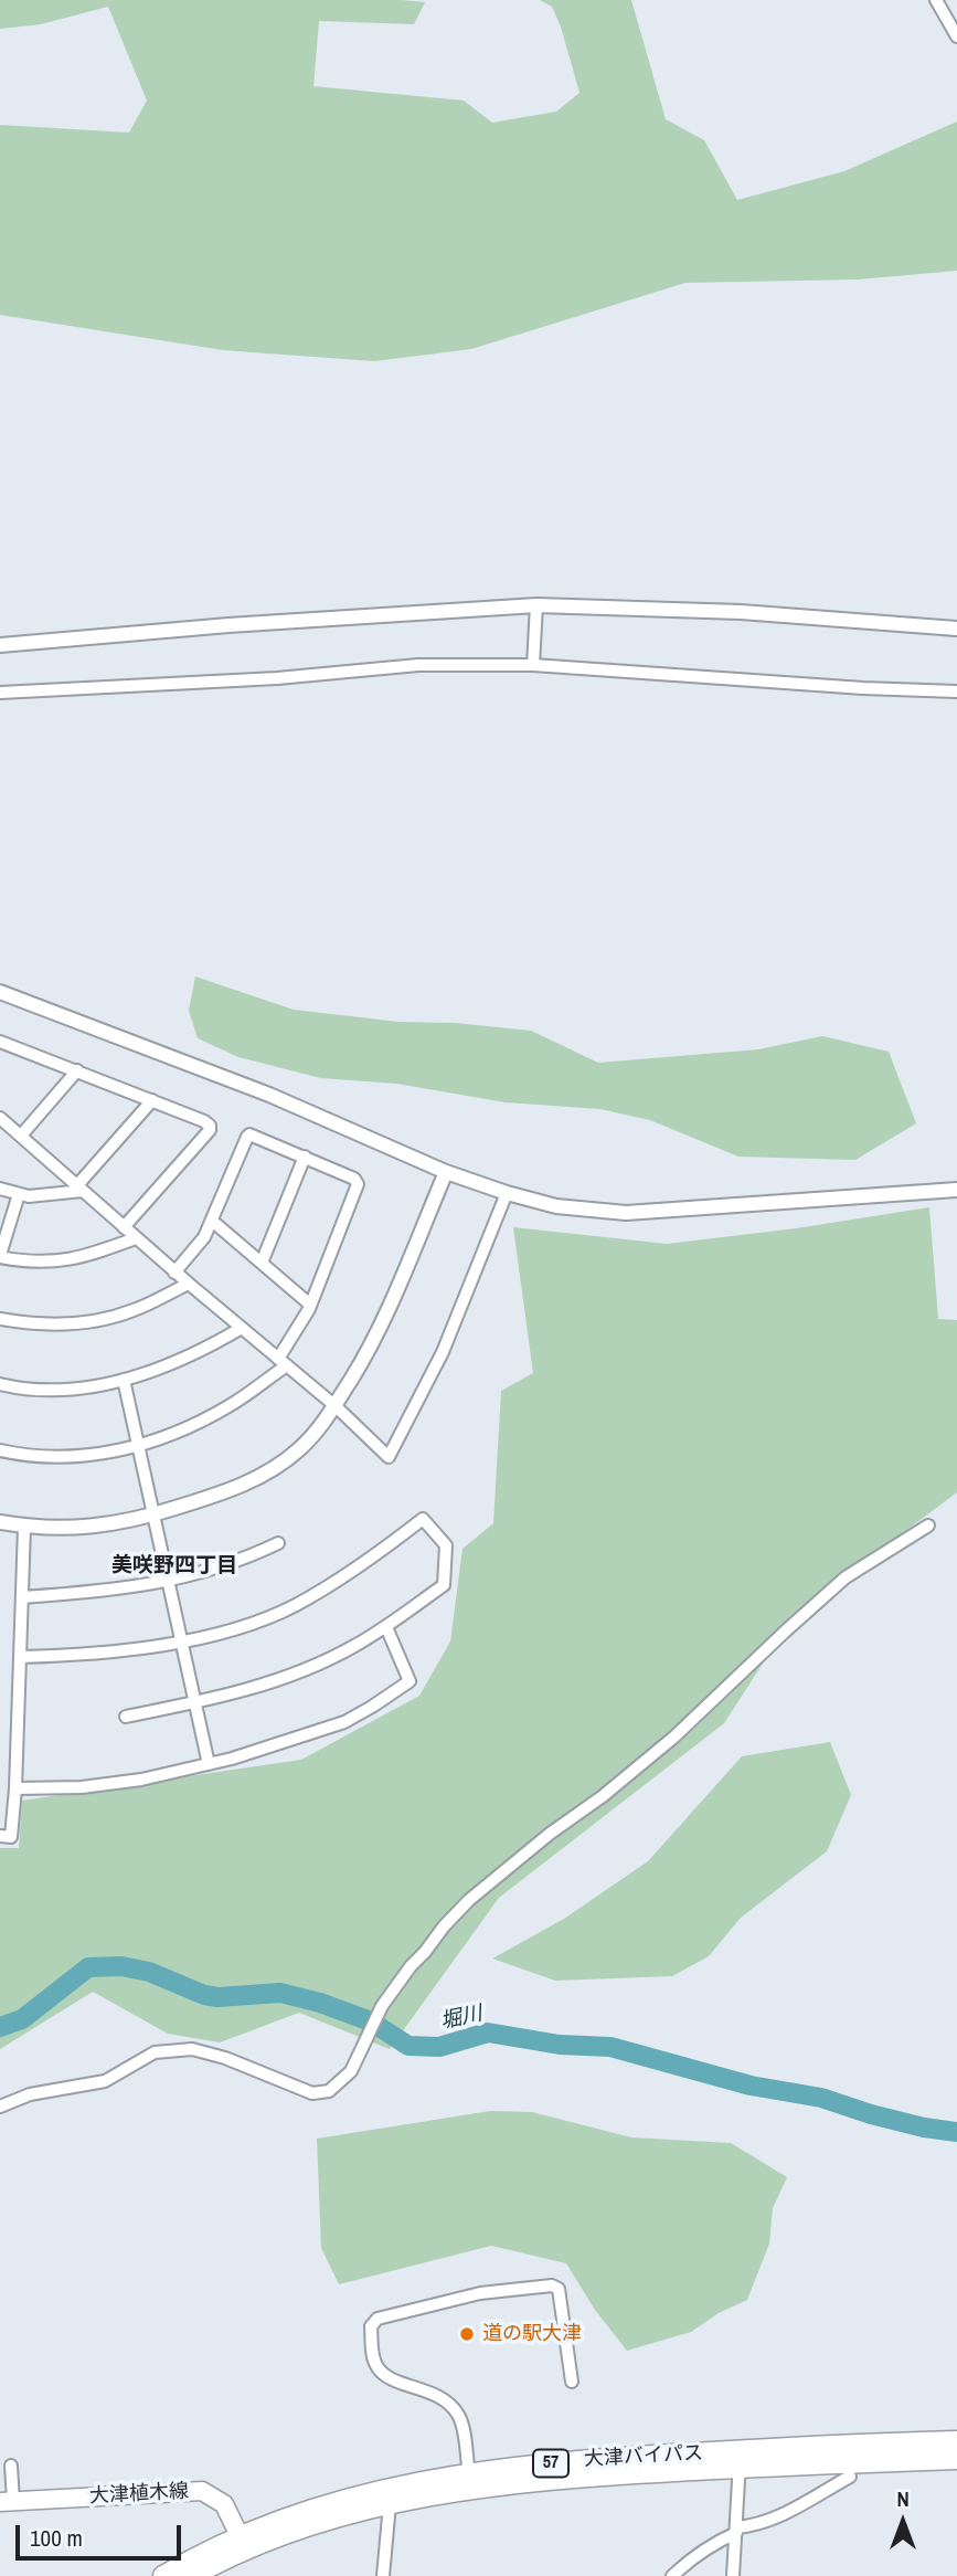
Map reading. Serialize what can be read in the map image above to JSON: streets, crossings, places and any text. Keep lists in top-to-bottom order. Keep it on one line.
{"streets":{"highway":["大津バイパス","57"],"main road":["大津植木線"]},"crossings":[["大津バイパス","大津植木線"]],"districts":["美咲野四丁目"],"water":["堀川"],"places":["道の駅大津"],"scale_bar":"100 m","north":"top"}
